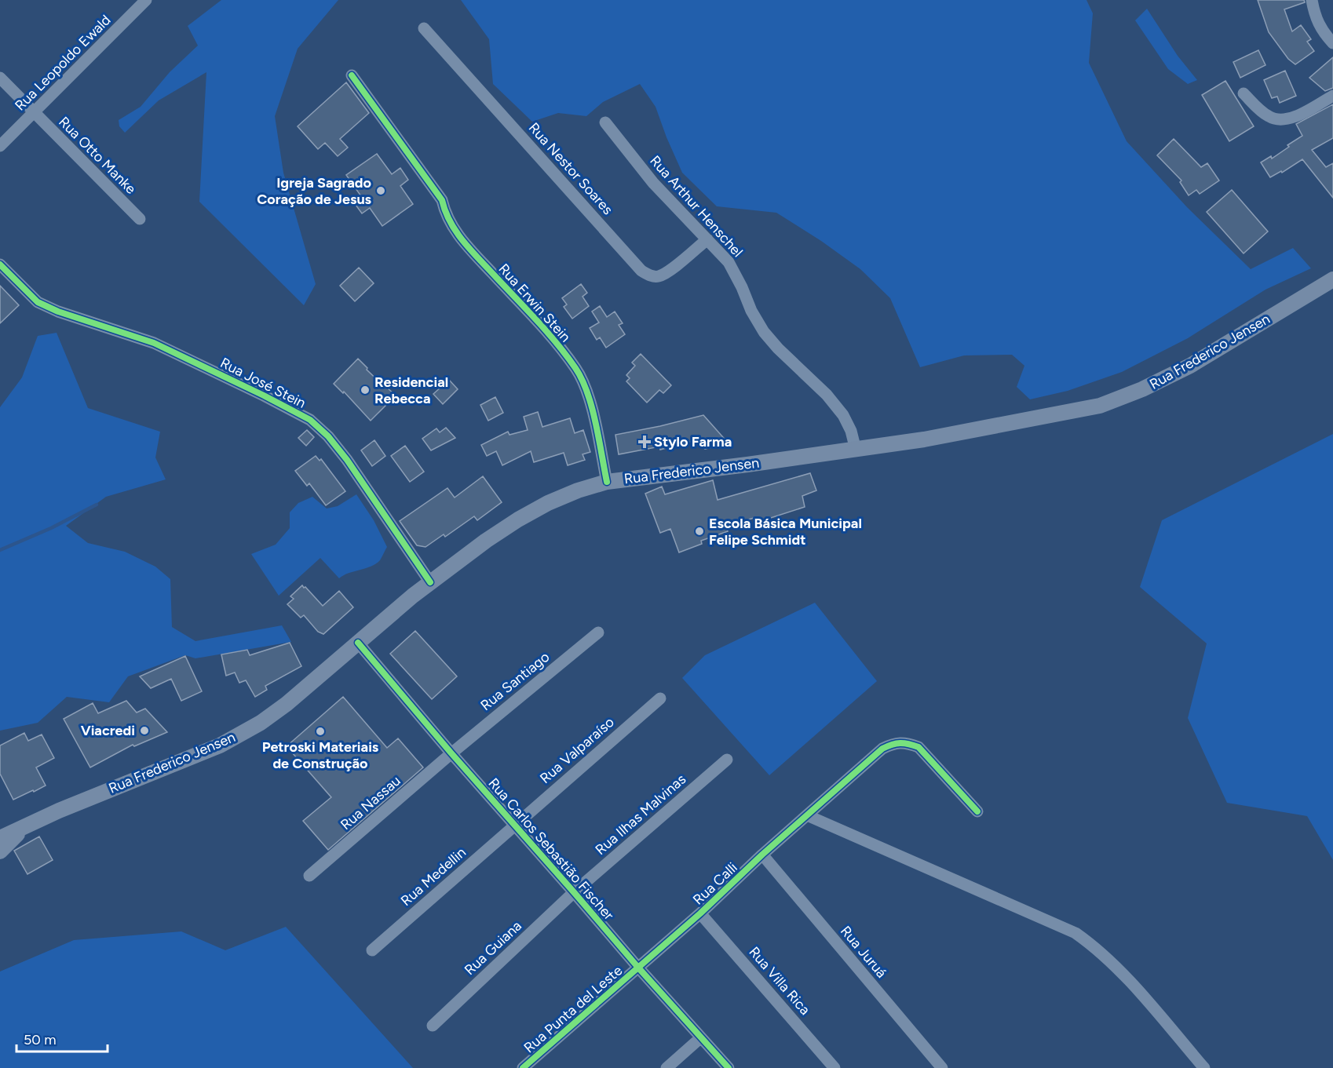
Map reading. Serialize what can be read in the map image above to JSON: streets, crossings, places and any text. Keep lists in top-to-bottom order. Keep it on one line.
{"streets":{"main road":["Rua Frederico Jensen"],"street":["Rua Leopoldo Ewald","Rua Otto Manke","Rua Nestor Soares","Rua Arthur Henschel","Rua Erwin Stein","Rua José Stein","Rua Santiago","Rua Valparaíso","Rua Nassau","Rua Ilhas Malvinas","Rua Carlos Sebastião Fischer","Rua Medellin","Rua Calli","Rua Guiana","Rua Juruá","Rua Villa Rica","Rua Punta del Leste"]},"crossings":[["Rua Leopoldo Ewald","Rua Otto Manke"],["Rua Nestor Soares","Rua Arthur Henschel"],["Rua Arthur Henschel","Rua Frederico Jensen"],["Rua Erwin Stein","Rua Frederico Jensen"],["Rua Frederico Jensen","Rua José Stein"],["Rua Frederico Jensen","Rua Carlos Sebastião Fischer"],["Rua Santiago","Rua Nassau"],["Rua Santiago","Rua Carlos Sebastião Fischer"],["Rua Valparaíso","Rua Carlos Sebastião Fischer"],["Rua Valparaíso","Rua Medellin"],["Rua Nassau","Rua Carlos Sebastião Fischer"],["Rua Ilhas Malvinas","Rua Carlos Sebastião Fischer"],["Rua Ilhas Malvinas","Rua Guiana"],["Rua Carlos Sebastião Fischer","Rua Medellin"],["Rua Carlos Sebastião Fischer","Rua Calli"],["Rua Carlos Sebastião Fischer","Rua Guiana"],["Rua Carlos Sebastião Fischer","Rua Punta del Leste"],["Rua Calli","Rua Juruá"],["Rua Calli","Rua Villa Rica"],["Rua Calli","Rua Punta del Leste"]],"places":{"other":["Igreja Sagrado Coração de Jesus","Residencial Rebecca","Escola Básica Municipal Felipe Schmidt","Viacredi","Petroski Materiais de Construção"],"health":["Stylo Farma"]},"scale_bar":"50 m"}
